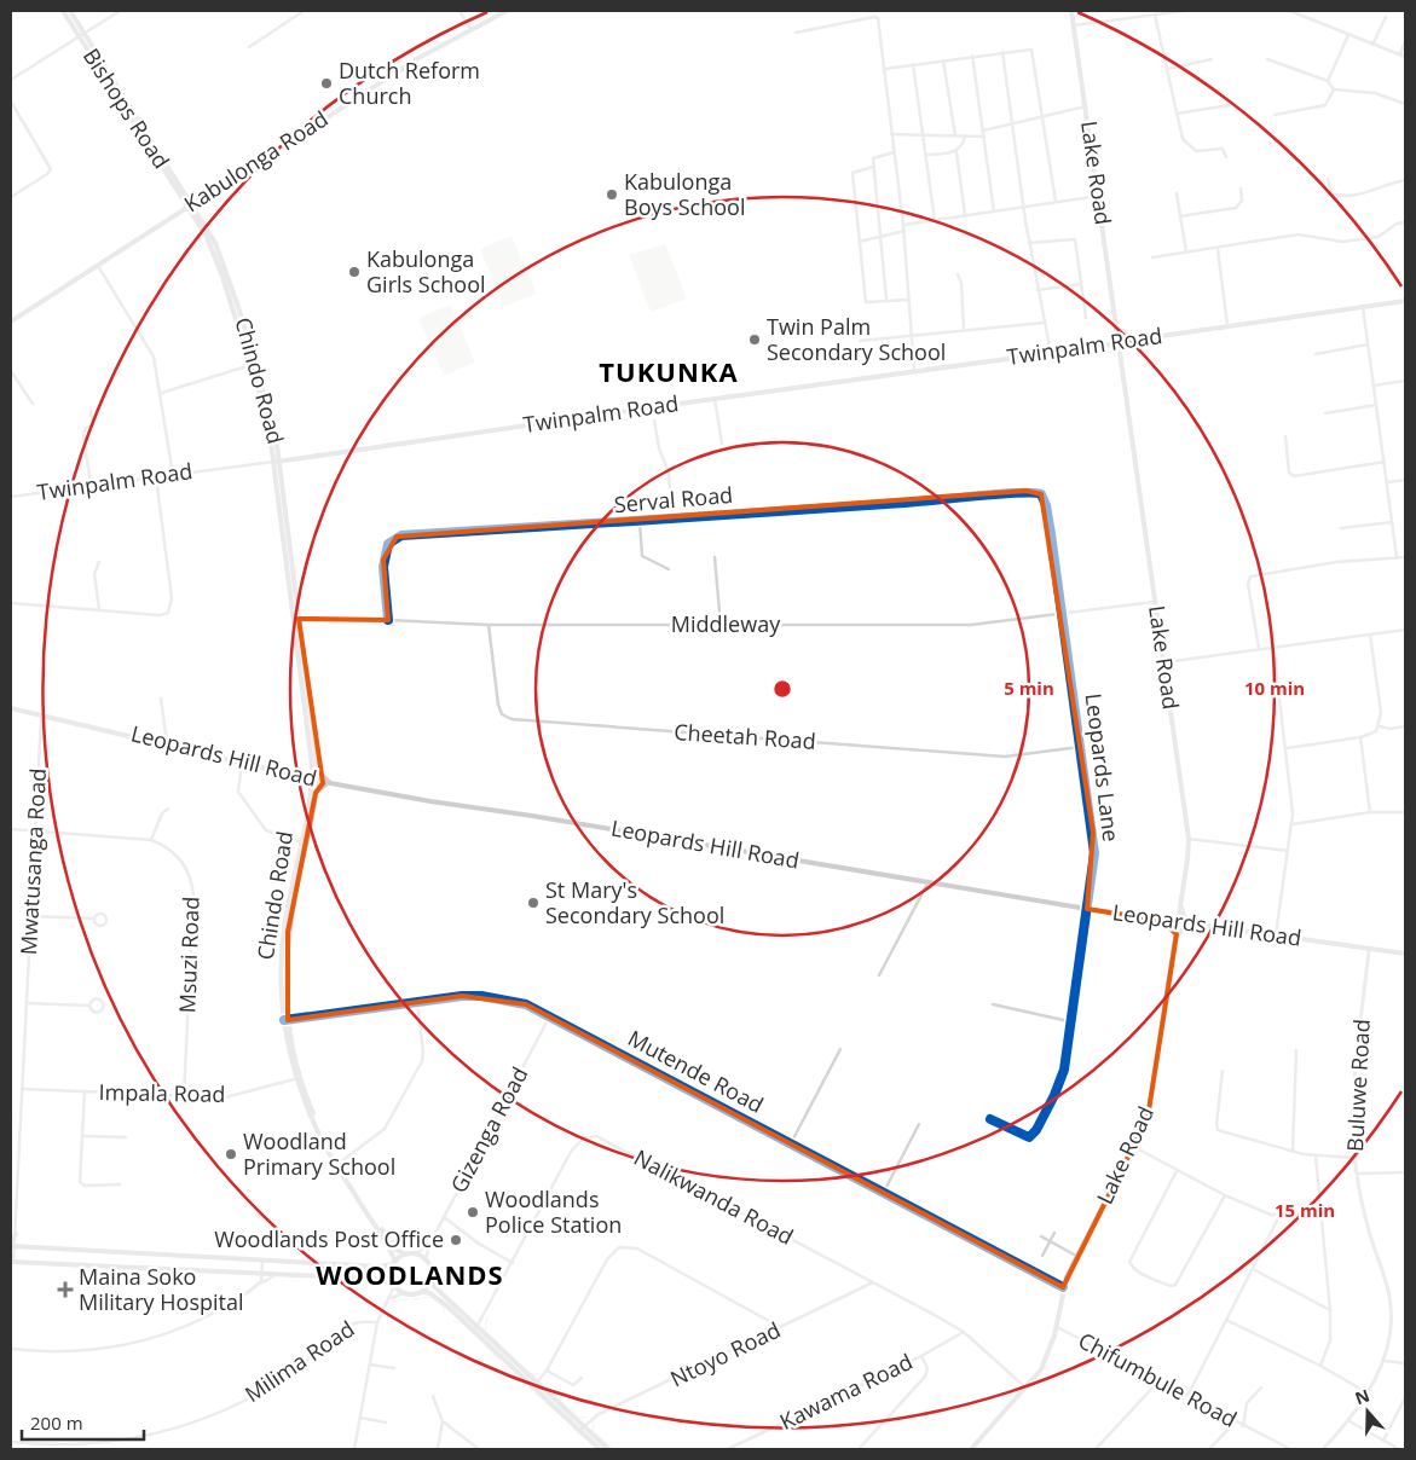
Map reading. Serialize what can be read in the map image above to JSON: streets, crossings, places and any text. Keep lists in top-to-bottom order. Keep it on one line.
{"streets":{"main road":["Bishops Road","Kabulonga Road","Lake Road","Twinpalm Road","Chindo Road","Leopards Hill Road"],"street":["Serval Road","Middleway","Cheetah Road","Leopards Lane","Mwatusanga Road","Msuzi Road","Mutende Road","Buluwe Road","Impala Road","Gizenga Road","Nalikwanda Road","Ntoyo Road","Milima Road","Chifumbule Road","Kawama Road"]},"crossings":[["Bishops Road","Kabulonga Road"],["Bishops Road","Chindo Road"],["Kabulonga Road","Chindo Road"],["Lake Road","Twinpalm Road"],["Lake Road","Middleway"],["Lake Road","Leopards Hill Road"],["Lake Road","Mutende Road"],["Lake Road","Nalikwanda Road"],["Lake Road","Chifumbule Road"],["Twinpalm Road","Chindo Road"],["Chindo Road","Middleway"],["Chindo Road","Leopards Hill Road"],["Chindo Road","Mutende Road"],["Chindo Road","Impala Road"],["Chindo Road","Gizenga Road"],["Serval Road","Middleway"],["Serval Road","Leopards Lane"],["Middleway","Cheetah Road"],["Middleway","Leopards Lane"],["Cheetah Road","Leopards Lane"],["Leopards Hill Road","Leopards Lane"],["Leopards Hill Road","Mwatusanga Road"],["Leopards Hill Road","Buluwe Road"],["Mwatusanga Road","Msuzi Road"],["Mwatusanga Road","Impala Road"],["Msuzi Road","Impala Road"],["Mutende Road","Gizenga Road"],["Nalikwanda Road","Ntoyo Road"],["Nalikwanda Road","Kawama Road"]],"districts":["TUKUNKA","WOODLANDS"],"places":{"other":["Dutch Reform Church","Kabulonga Boys School","Kabulonga Girls School","Twin Palm Secondary School","St Mary's Secondary School","Woodland Primary School","Woodlands Police Station","Woodlands Post Office"],"health":["Maina Soko Military Hospital"]},"scale_bar":"200 m","north":"top","rings":["5 min","10 min","15 min"]}
